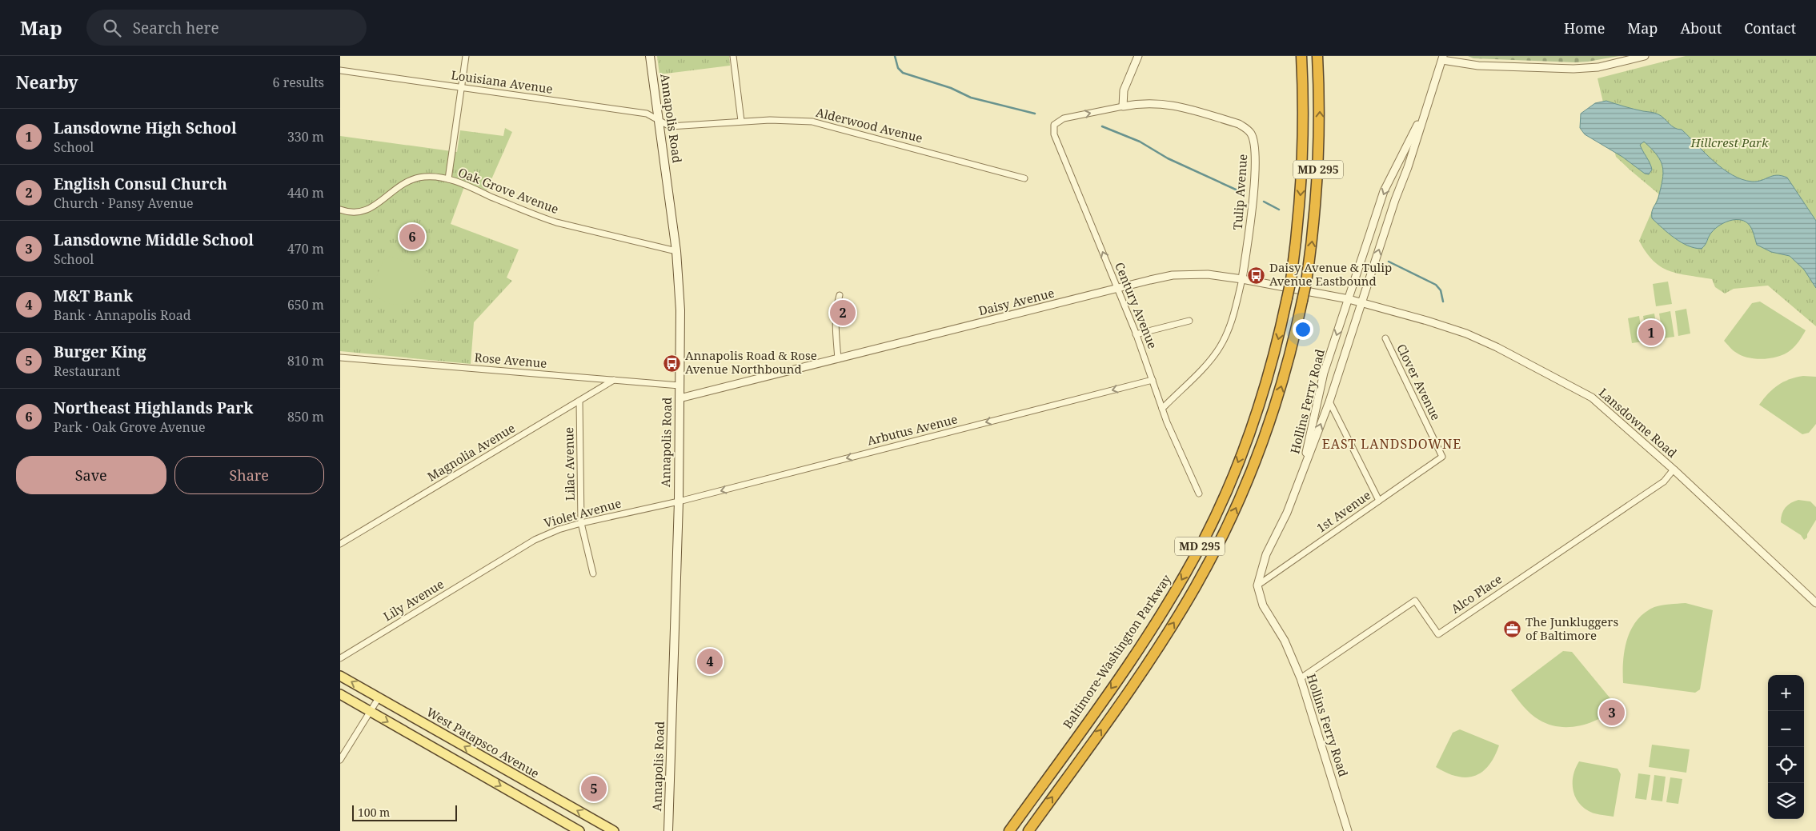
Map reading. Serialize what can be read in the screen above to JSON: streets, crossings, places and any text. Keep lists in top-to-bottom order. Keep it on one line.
{"streets":{"highway":["MD 295","Baltimore-Washington Parkway"],"main road":["Annapolis Road","West Patapsco Avenue"],"street":["Louisiana Avenue","Alderwood Avenue","Oak Grove Avenue","Tulip Avenue","Daisy Avenue","Century Avenue","Rose Avenue","Clover Avenue","Hollins Ferry Road","Lansdowne Road","Arbutus Avenue","Magnolia Avenue","Lilac Avenue","1st Avenue","Violet Avenue","Alco Place","Lily Avenue"]},"crossings":[["Louisiana Avenue","Annapolis Road"],["Louisiana Avenue","Alderwood Avenue"],["Annapolis Road","Alderwood Avenue"],["Annapolis Road","Oak Grove Avenue"],["Annapolis Road","Daisy Avenue"],["Annapolis Road","Rose Avenue"],["Annapolis Road","Arbutus Avenue"],["Annapolis Road","Violet Avenue"],["Tulip Avenue","Daisy Avenue"],["Tulip Avenue","Century Avenue"],["Daisy Avenue","Century Avenue"],["Daisy Avenue","Hollins Ferry Road"],["Daisy Avenue","Lansdowne Road"],["Century Avenue","Arbutus Avenue"],["Rose Avenue","Magnolia Avenue"],["Clover Avenue","1st Avenue"],["Hollins Ferry Road","Lansdowne Road"],["Hollins Ferry Road","1st Avenue"],["Hollins Ferry Road","Alco Place"],["Lansdowne Road","Alco Place"],["Arbutus Avenue","Violet Avenue"],["Magnolia Avenue","Lilac Avenue"],["Lilac Avenue","Violet Avenue"],["Violet Avenue","Lily Avenue"]],"one_way":["Century Avenue","Arbutus Avenue"],"districts":["EAST LANDSDOWNE"],"parks":["Hillcrest Park"],"places":{"bus stop":["Daisy Avenue & Tulip Avenue Eastbound","Annapolis Road & Rose Avenue Northbound"],"office":["The Junkluggers of Baltimore"]},"scale_bar":"100 m","page":{"header":"Map","search":"Search here","nav":["Home","Map","About","Contact"],"heading":["Nearby","6 results"],"list":[{"mark":"1","name":"Lansdowne High School","note":"School","value":"330 m"},{"mark":"2","name":"English Consul Church","note":"Church · Pansy Avenue","value":"440 m"},{"mark":"3","name":"Lansdowne Middle School","note":"School","value":"470 m"},{"mark":"4","name":"M&T Bank","note":"Bank · Annapolis Road","value":"650 m"},{"mark":"5","name":"Burger King","note":"Restaurant","value":"810 m"},{"mark":"6","name":"Northeast Highlands Park","note":"Park · Oak Grove Avenue","value":"850 m"}],"pins":["6","2","1","4","3","5"],"buttons":["Save","Share"],"map_buttons":["+","−"],"scale":"100 m"}}
